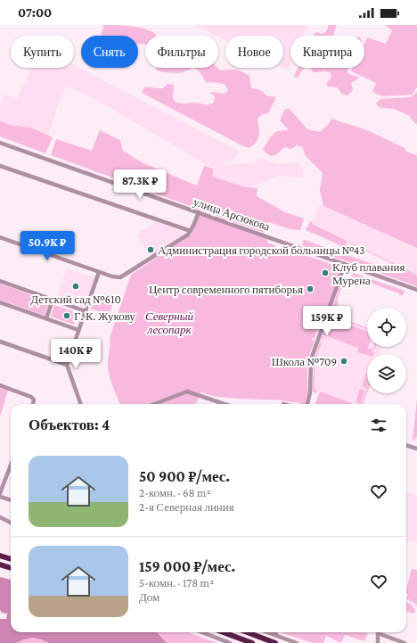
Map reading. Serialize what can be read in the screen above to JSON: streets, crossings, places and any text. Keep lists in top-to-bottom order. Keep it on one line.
{"streets":{"street":["улица Арсюкова"]},"parks":["Северный лесопарк"],"places":["Администрация городской больницы №43","Клуб плавания Мурена","Детский сад №610","Центр современного пятиборья","Г. К. Жукову","Школа №709"],"page":{"status":"07:00","chip":["Купить","Снять","Фильтры","Новое","Квартира"],"price":["87.3K ₽","50.9K ₽","159K ₽","140K ₽"],"heading":"Объектов: 4","list":[{"name":"50 900 ₽/мес.","note":"2-комн. · 68 m² · 2-я Северная линия"},{"name":"159 000 ₽/мес.","note":"5-комн. · 178 m² · Дом"}]}}
